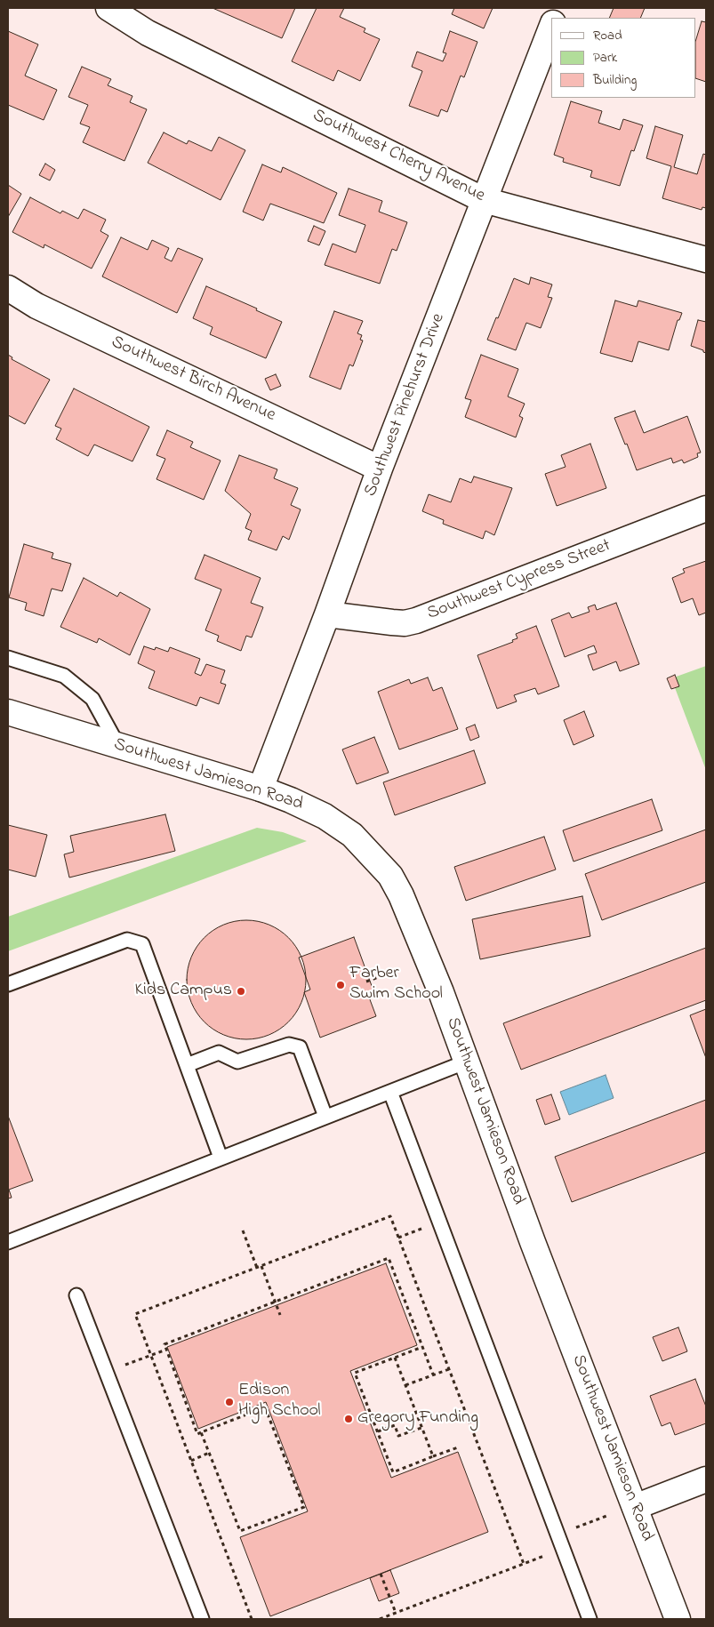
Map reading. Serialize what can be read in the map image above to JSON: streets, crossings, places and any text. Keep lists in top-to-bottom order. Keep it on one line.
{"streets":{"street":["Southwest Cherry Avenue","Southwest Birch Avenue","Southwest Pinehurst Drive","Southwest Cypress Street","Southwest Jamieson Road"]},"crossings":[["Southwest Cherry Avenue","Southwest Pinehurst Drive"],["Southwest Birch Avenue","Southwest Pinehurst Drive"],["Southwest Pinehurst Drive","Southwest Cypress Street"],["Southwest Pinehurst Drive","Southwest Jamieson Road"]],"places":["Farber Swim School","Kids Campus","Edison High School","Gregory Funding"],"legend":["Road","Park","Building"]}
